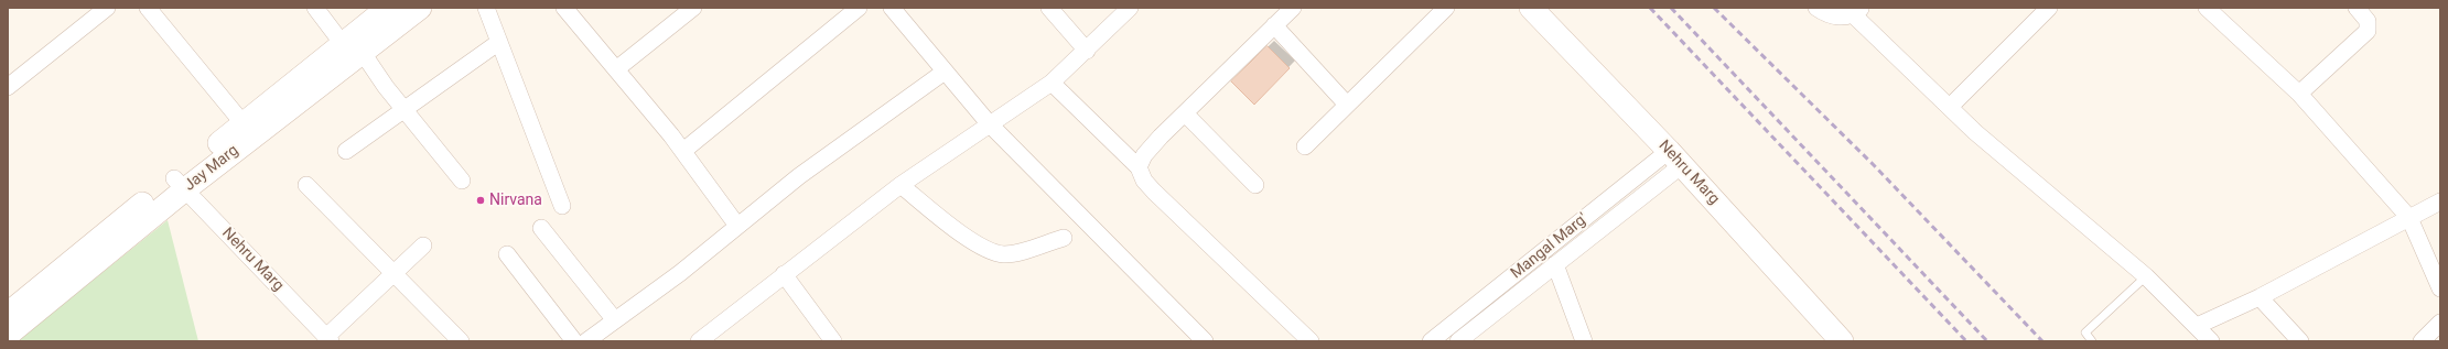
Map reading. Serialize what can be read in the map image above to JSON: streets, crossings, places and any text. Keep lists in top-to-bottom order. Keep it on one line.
{"streets":{"main road":["Jay Marg","Nehru Marg"],"street":["Mangal Marg'"]},"crossings":[["Jay Marg","Nehru Marg"],["Nehru Marg","Mangal Marg'"]],"places":["Nirvana"]}
